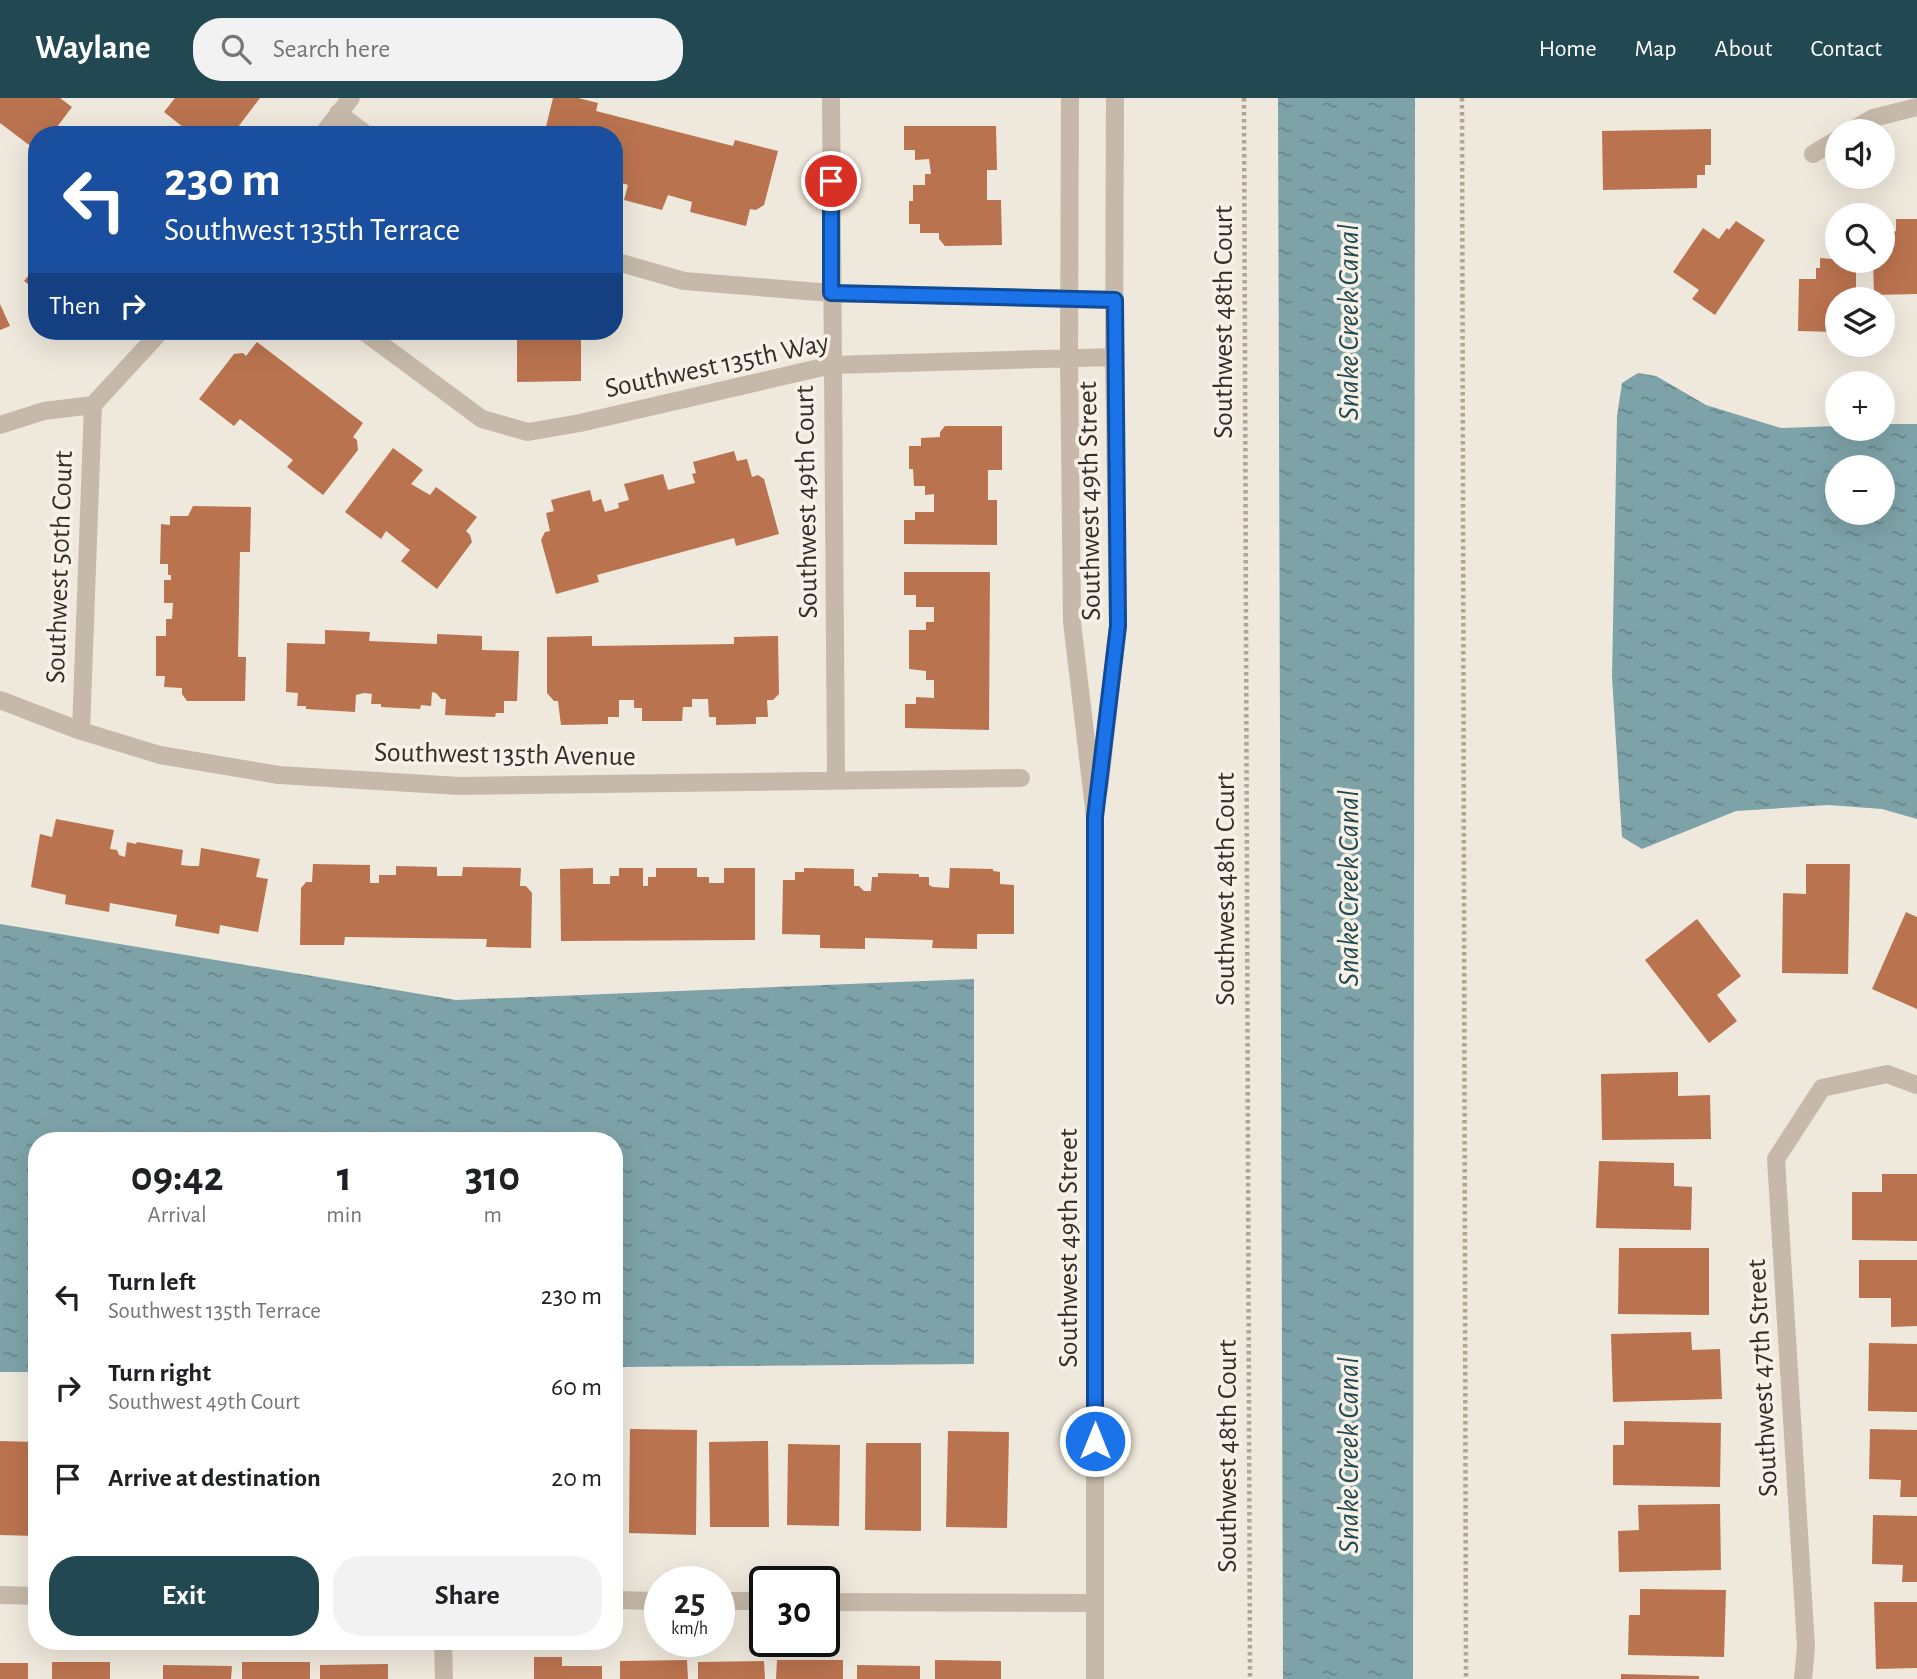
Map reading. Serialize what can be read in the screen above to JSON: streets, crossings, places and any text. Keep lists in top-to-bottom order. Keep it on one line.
{"streets":{"street":["Southwest 135th Way","Southwest 49th Street","Southwest 49th Court","Southwest 50th Court","Southwest 135th Avenue","Southwest 47th Street"],"path":["Southwest 48th Court"]},"crossings":[["Southwest 135th Way","Southwest 49th Street"],["Southwest 135th Way","Southwest 49th Court"],["Southwest 49th Court","Southwest 135th Avenue"],["Southwest 50th Court","Southwest 135th Avenue"]],"water":["Snake Creek Canal"],"page":{"header":"Waylane","search":"Search here","nav":["Home","Map","About","Contact"],"map_buttons":["+","−"],"turn":["230 m","Southwest 135th Terrace"],"then":"Then","eta":["09:42","Arrival","1","min","310","m"],"list":[{"name":"Turn left","note":"Southwest 135th Terrace","value":"230 m"},{"name":"Turn right","note":"Southwest 49th Court","value":"60 m"},{"name":"Arrive at destination","value":"20 m"}],"buttons":["Exit","Share"],"speed":"25 km/h","limit":"30"}}
